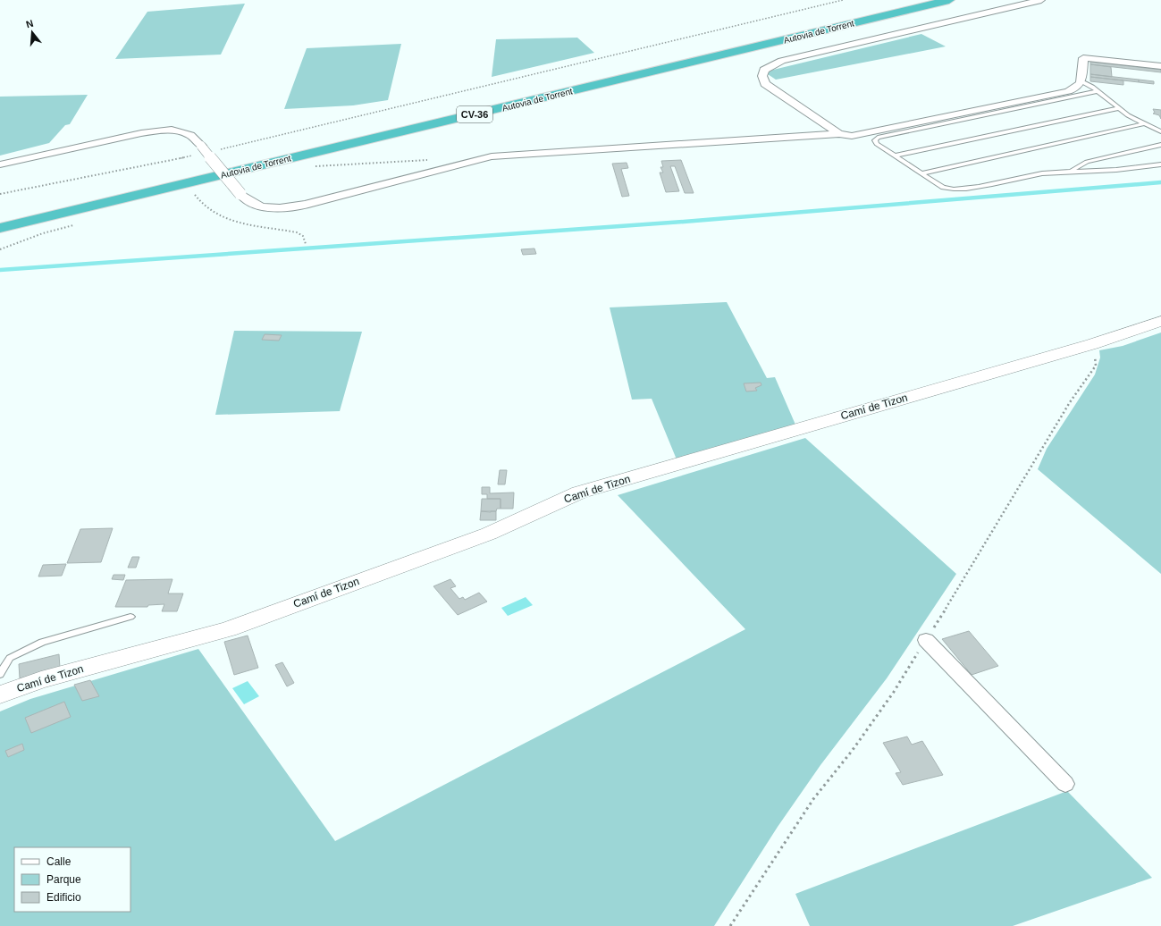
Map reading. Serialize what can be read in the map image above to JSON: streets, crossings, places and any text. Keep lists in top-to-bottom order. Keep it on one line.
{"streets":{"highway":["Autovia de Torrent","CV-36"],"street":["Camí de Tizon"]},"legend":["Calle","Parque","Edificio"],"north":"top"}
